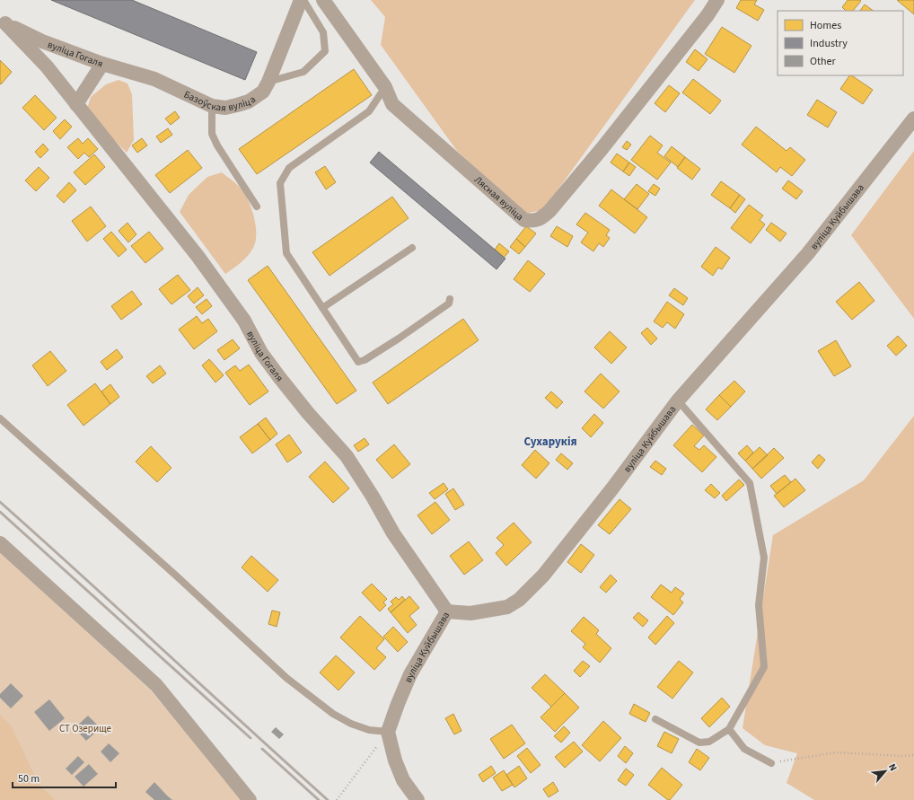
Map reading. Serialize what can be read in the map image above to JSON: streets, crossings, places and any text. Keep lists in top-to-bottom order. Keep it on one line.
{"streets":{"street":["вуліца Гогаля","Базоўская вуліца","Лясная вуліца","вуліца Куйбышава"]},"crossings":[["вуліца Гогаля","Базоўская вуліца"],["вуліца Гогаля","вуліца Куйбышава"]],"districts":["Сухарукія"],"parks":["СТ Озерище"],"legend":["Homes","Industry","Other"],"scale_bar":"50 m","north":"top right"}
